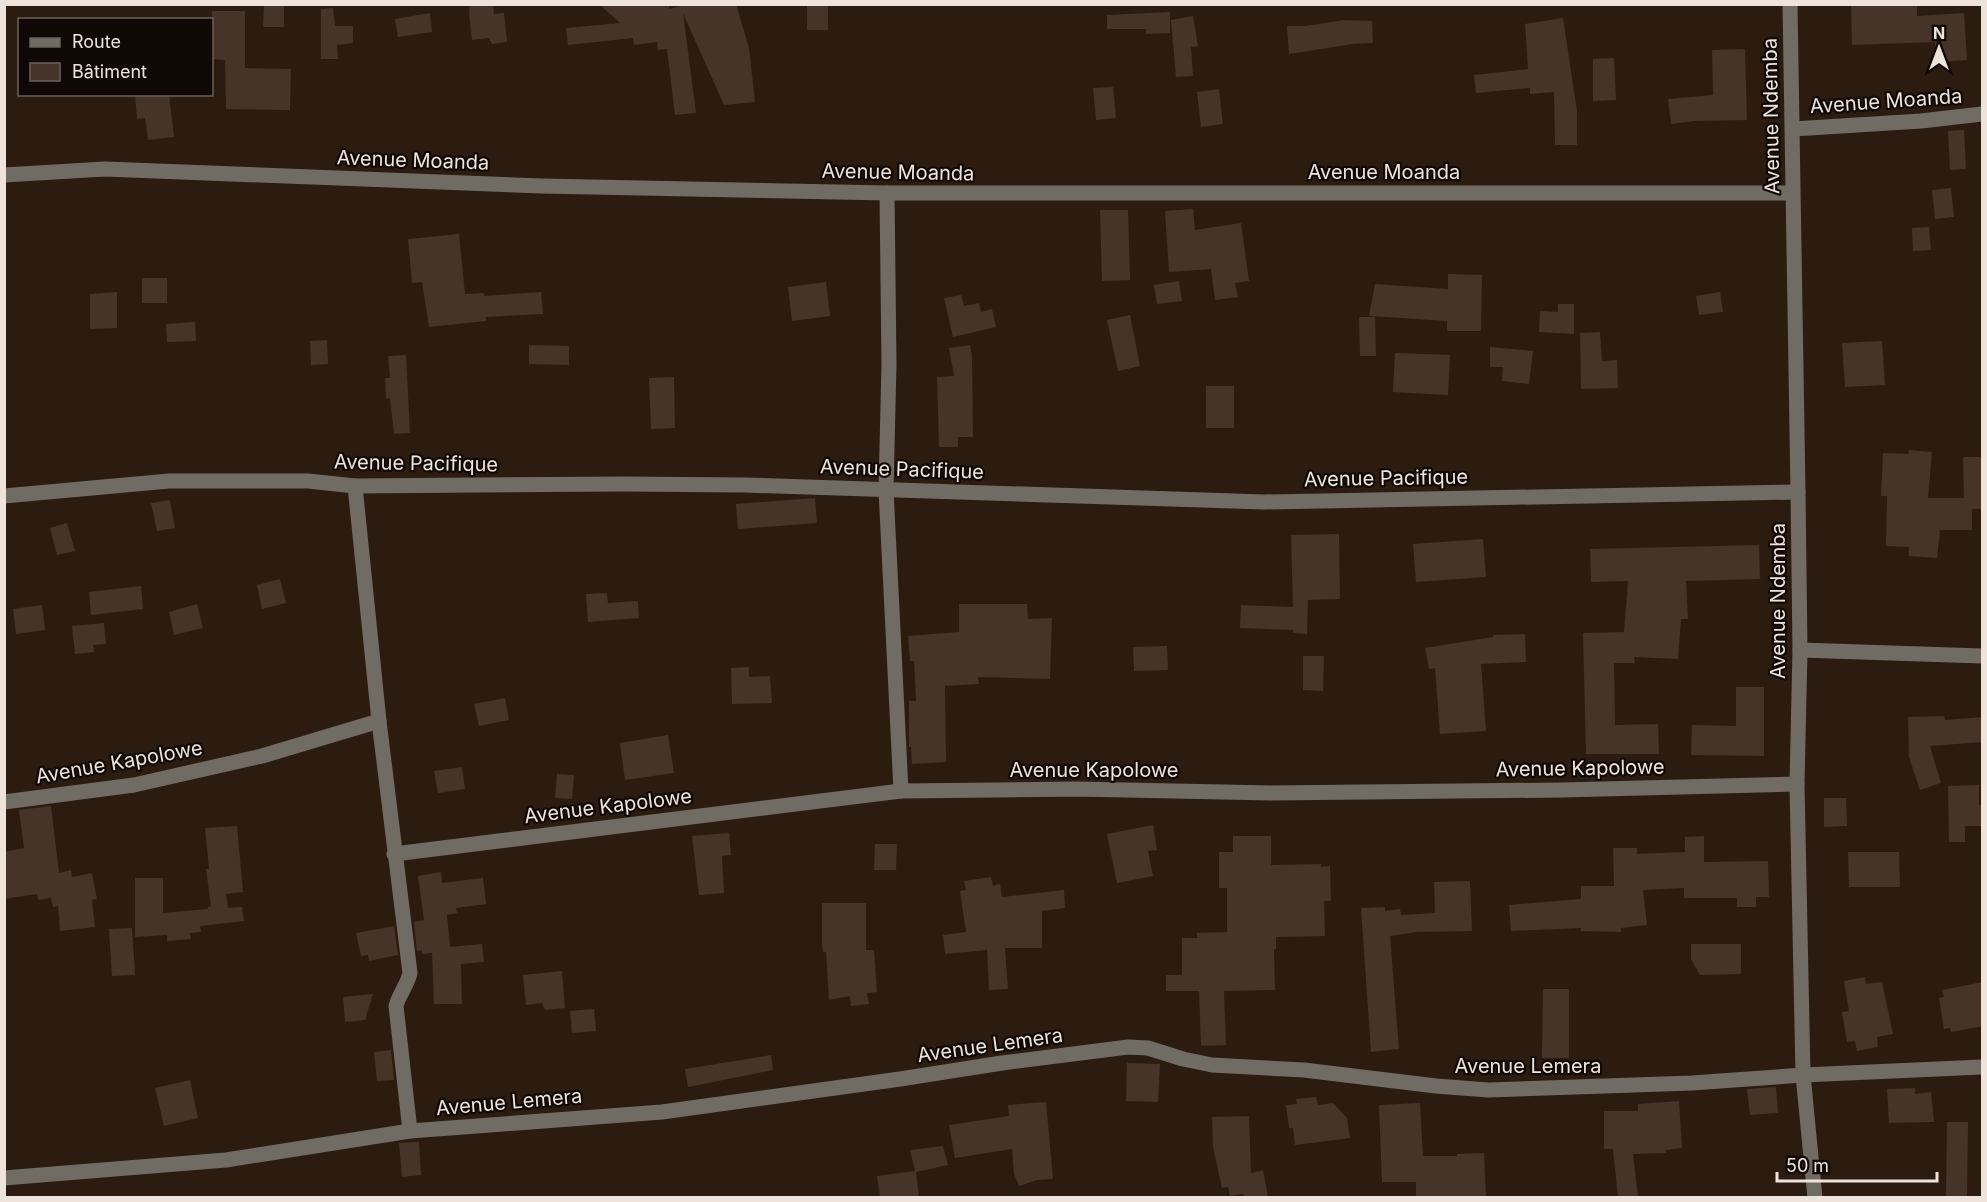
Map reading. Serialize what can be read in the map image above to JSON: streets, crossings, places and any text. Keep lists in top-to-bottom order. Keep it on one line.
{"streets":{"street":["Avenue Moanda","Avenue Ndemba","Avenue Pacifique","Avenue Kapolowe","Avenue Lemera"]},"crossings":[["Avenue Moanda","Avenue Ndemba"],["Avenue Ndemba","Avenue Pacifique"],["Avenue Ndemba","Avenue Kapolowe"],["Avenue Ndemba","Avenue Lemera"]],"legend":["Route","Bâtiment"],"scale_bar":"50 m","north":"top"}
